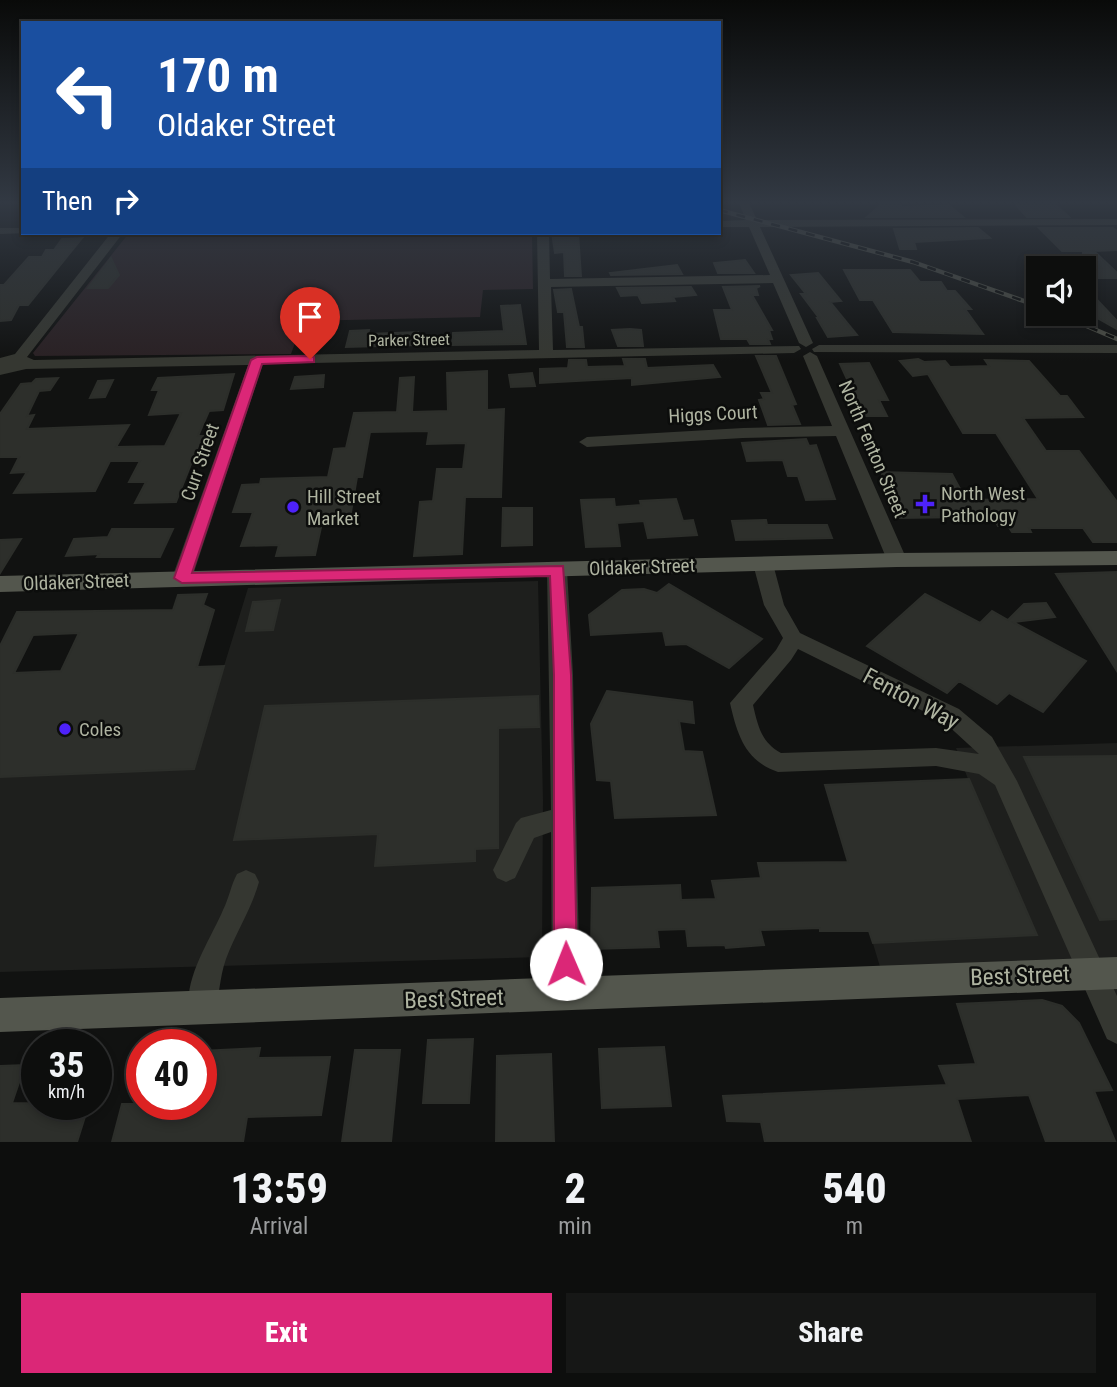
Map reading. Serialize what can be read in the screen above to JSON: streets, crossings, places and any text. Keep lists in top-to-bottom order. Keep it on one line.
{"streets":{"main road":["Oldaker Street","Best Street"],"street":["Parker Street","Higgs Court","North Fenton Street","Curr Street","Fenton Way"]},"crossings":[["Parker Street","North Fenton Street"],["Parker Street","Curr Street"],["Higgs Court","North Fenton Street"],["North Fenton Street","Oldaker Street"],["Curr Street","Oldaker Street"],["Fenton Way","Best Street"]],"places":{"health":["North West Pathology"],"other":["Hill Street Market","Coles"]},"page":{"turn":["170 m","Oldaker Street"],"then":"Then","speed":"35 km/h","limit":"40","eta":["13:59","Arrival","2","min","540","m"],"buttons":["Exit","Share"]}}
